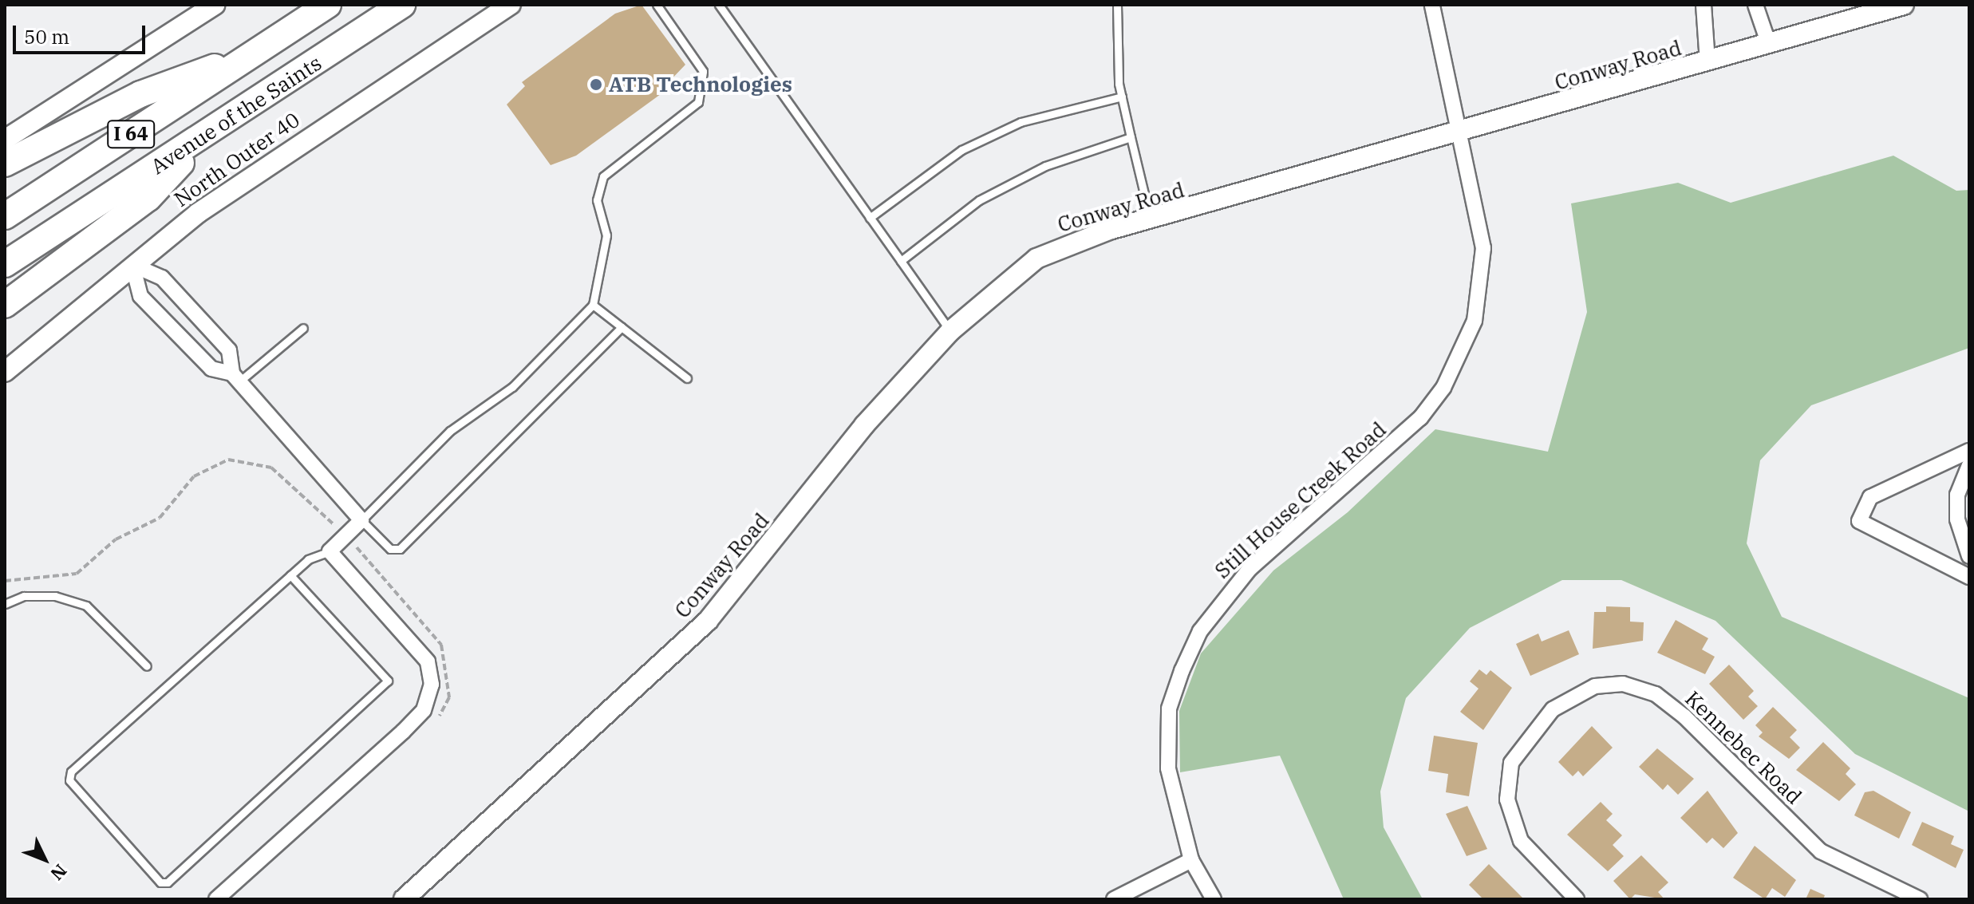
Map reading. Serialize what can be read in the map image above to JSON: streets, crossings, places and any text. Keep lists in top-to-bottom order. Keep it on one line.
{"streets":{"highway":["Avenue of the Saints","I 64"],"street":["Conway Road","North Outer 40","Still House Creek Road","Kennebec Road"]},"crossings":[["Conway Road","Still House Creek Road"]],"places":["ATB Technologies"],"scale_bar":"50 m","north":"bottom right"}
